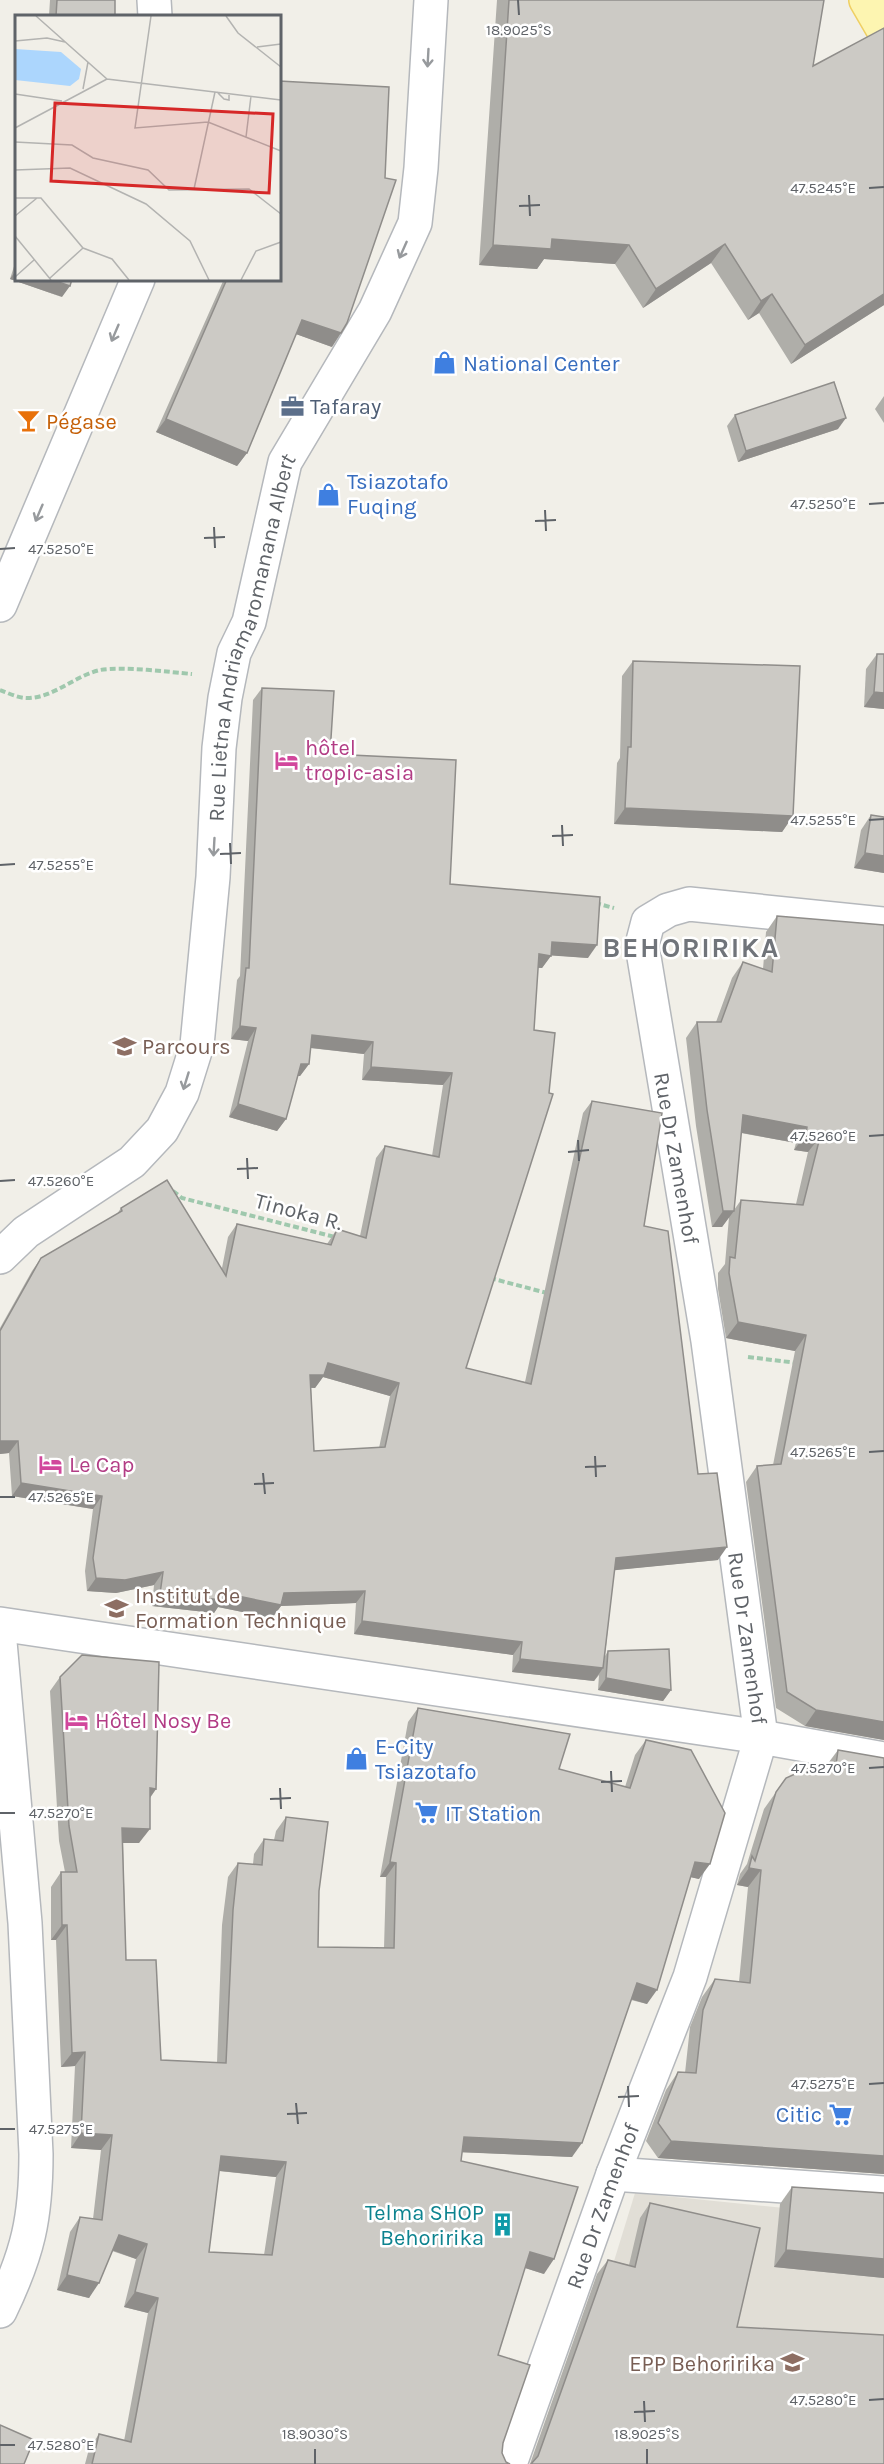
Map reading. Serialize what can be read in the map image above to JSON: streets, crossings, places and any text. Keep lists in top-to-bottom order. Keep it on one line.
{"streets":{"street":["Rue Lietna Andriamaromanana Albert","Rue Dr Zamenhof"],"path":["Tinoka R."]},"crossings":[["Rue Lietna Andriamaromanana Albert","Tinoka R."]],"districts":["BEHORIRIKA"],"places":{"shop":["National Center","Tsiazotafo Fuqing","E-City Tsiazotafo"],"office":["Tafaray"],"bar":["Pégase"],"hotel":["hôtel tropic-asia","Le Cap","Hôtel Nosy Be"],"school or university":["Parcours","Institut de Formation Technique","EPP Behoririka"],"supermarket":["IT Station","Citic"],"building":["Telma SHOP Behoririka"]},"coordinates":["18.9025°S","47.5245°E","47.5250°E","47.5255°E","47.5260°E","47.5265°E","47.5270°E","47.5275°E","47.5280°E","18.9030°S"]}
